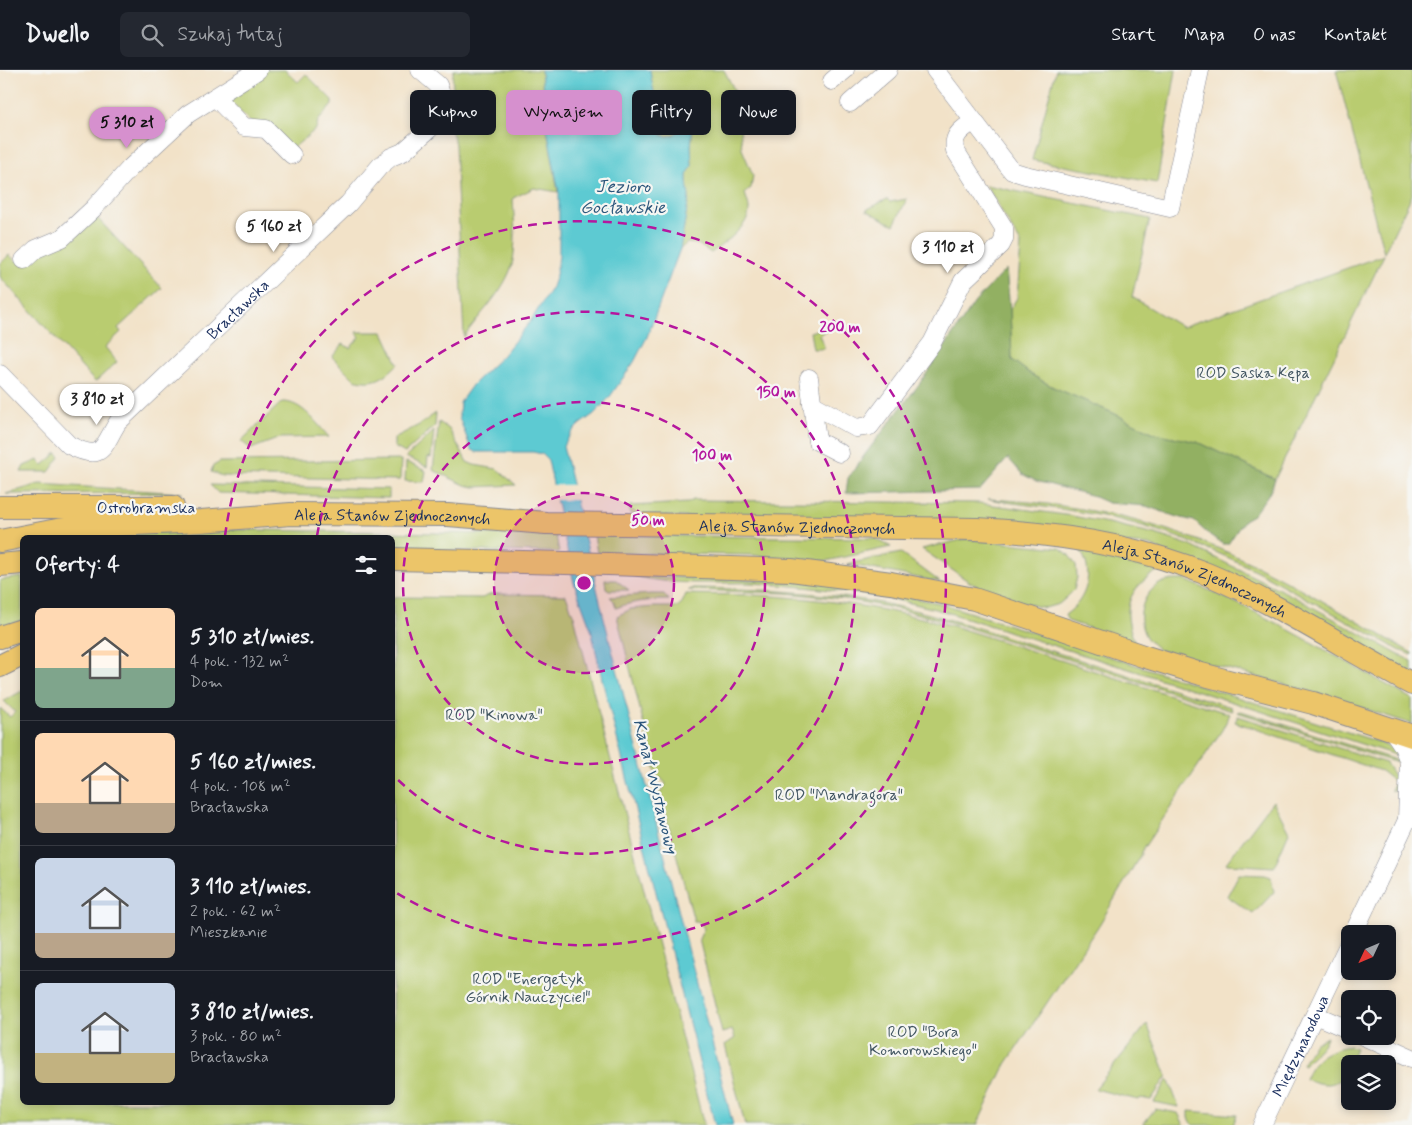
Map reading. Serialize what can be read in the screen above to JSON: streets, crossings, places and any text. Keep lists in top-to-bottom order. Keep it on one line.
{"streets":{"main road":["Ostrobramska","Aleja Stanów Zjednoczonych"],"street":["Bracławska","Międzynarodowa"]},"crossings":[["Ostrobramska","Aleja Stanów Zjednoczonych"]],"water":["Jezioro Gocławskie","Kanał Wystawowy"],"parks":["ROD Saska Kępa","ROD \"Kinowa\"","ROD \"Mandragora\"","ROD \"Energetyk Górnik Nauczyciel\"","ROD \"Bora Komorowskiego\""],"north":"bottom left","page":{"header":"Dwello","search":"Szukaj tutaj","nav":["Start","Mapa","O nas","Kontakt"],"chip":["Kupno","Wynajem","Filtry","Nowe"],"price":["5 310 zł","5 160 zł","3 110 zł","3 810 zł"],"heading":"Oferty: 4","list":[{"name":"5 310 zł/mies.","note":"4 pok. · 132 m² · Dom"},{"name":"5 160 zł/mies.","note":"4 pok. · 108 m² · Bracławska"},{"name":"3 110 zł/mies.","note":"2 pok. · 62 m² · Mieszkanie"},{"name":"3 810 zł/mies.","note":"3 pok. · 80 m² · Bracławska"}]},"rings":["200 m","150 m","100 m","50 m"]}
